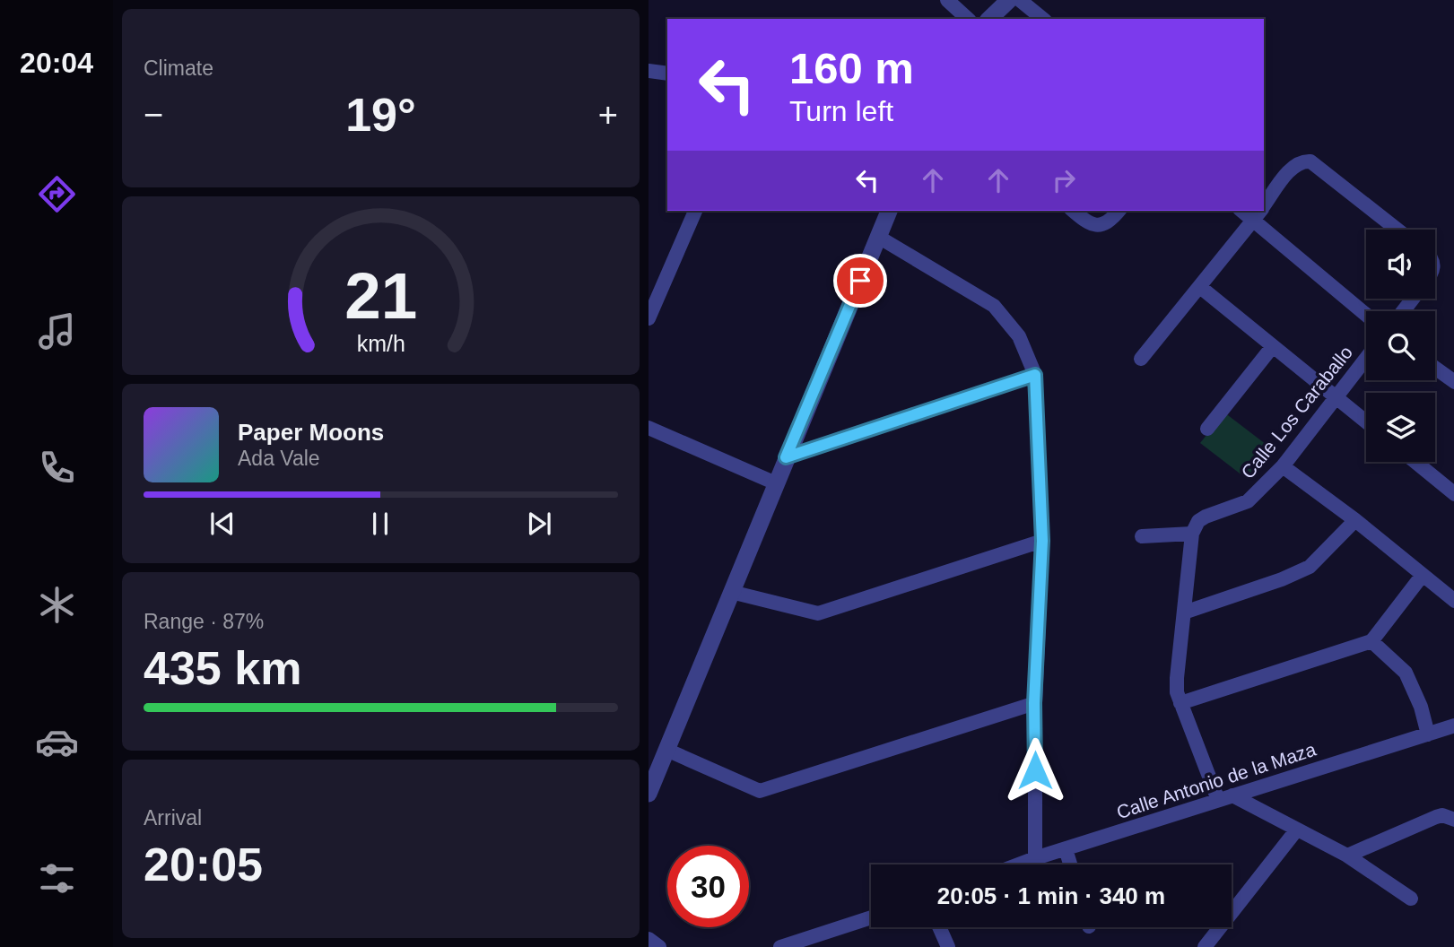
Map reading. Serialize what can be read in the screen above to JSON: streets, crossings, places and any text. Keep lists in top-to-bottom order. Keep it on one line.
{"streets":{"street":["Calle Los Caraballo","Calle Antonio de la Maza"]},"page":{"tabs":"20:04","tile":["Climate",["Range · 87%","435 km"],["Arrival","20:05"]],"turn":["160 m","Turn left"],"heat":["−","19°","+"],"song":["Paper Moons","Ada Vale"],"limit":"30","trip":"20:05 · 1 min · 340 m","gauge":["21","km/h"]}}
